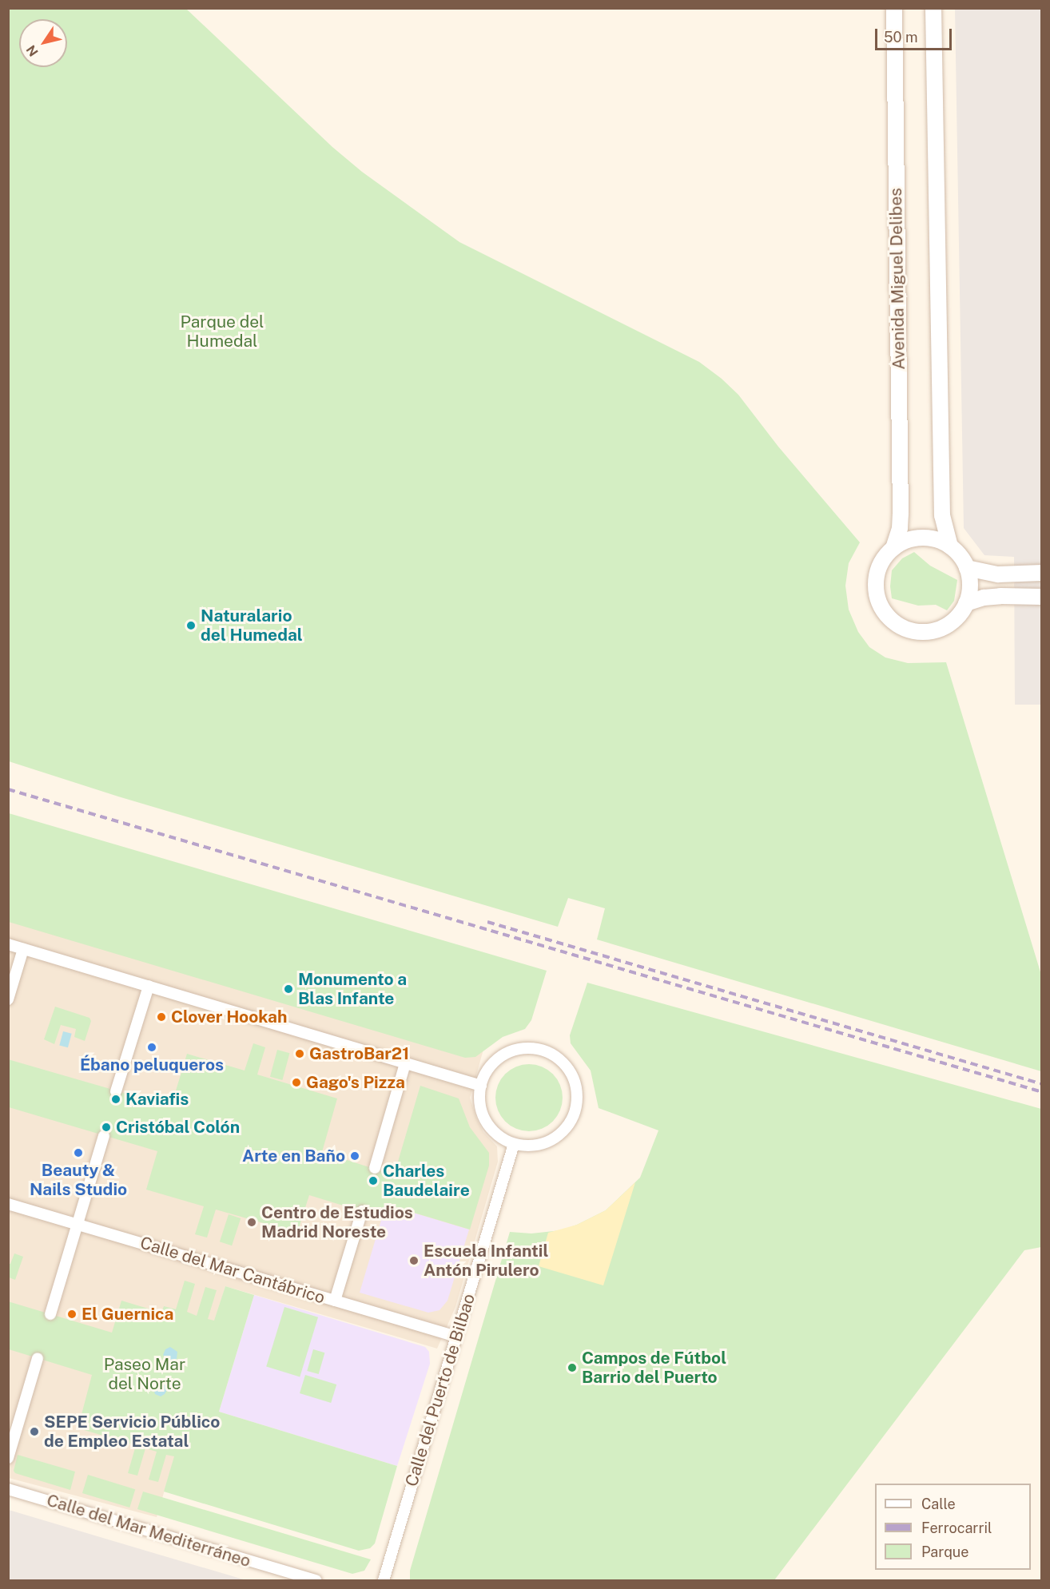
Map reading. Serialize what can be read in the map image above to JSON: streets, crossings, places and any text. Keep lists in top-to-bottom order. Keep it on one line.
{"streets":{"main road":["Avenida Miguel Delibes"],"street":["Calle del Mar Cantábrico","Calle del Puerto de Bilbao","Calle del Mar Mediterráneo"]},"crossings":[["Calle del Mar Cantábrico","Calle del Puerto de Bilbao"]],"parks":["Parque del Humedal","Paseo Mar del Norte"],"places":["Naturalario del Humedal","Monumento a Blas Infante","Clover Hookah","Ébano peluqueros","GastroBar21","Gago's Pizza","Kaviafis","Cristóbal Colón","Beauty & Nails Studio","Arte en Baño","Charles Baudelaire","Centro de Estudios Madrid Noreste","Escuela Infantil Antón Pirulero","El Guernica","Campos de Fútbol Barrio del Puerto","SEPE Servicio Público de Empleo Estatal"],"legend":["Calle","Ferrocarril","Parque"],"scale_bar":"50 m","north":"bottom left"}
